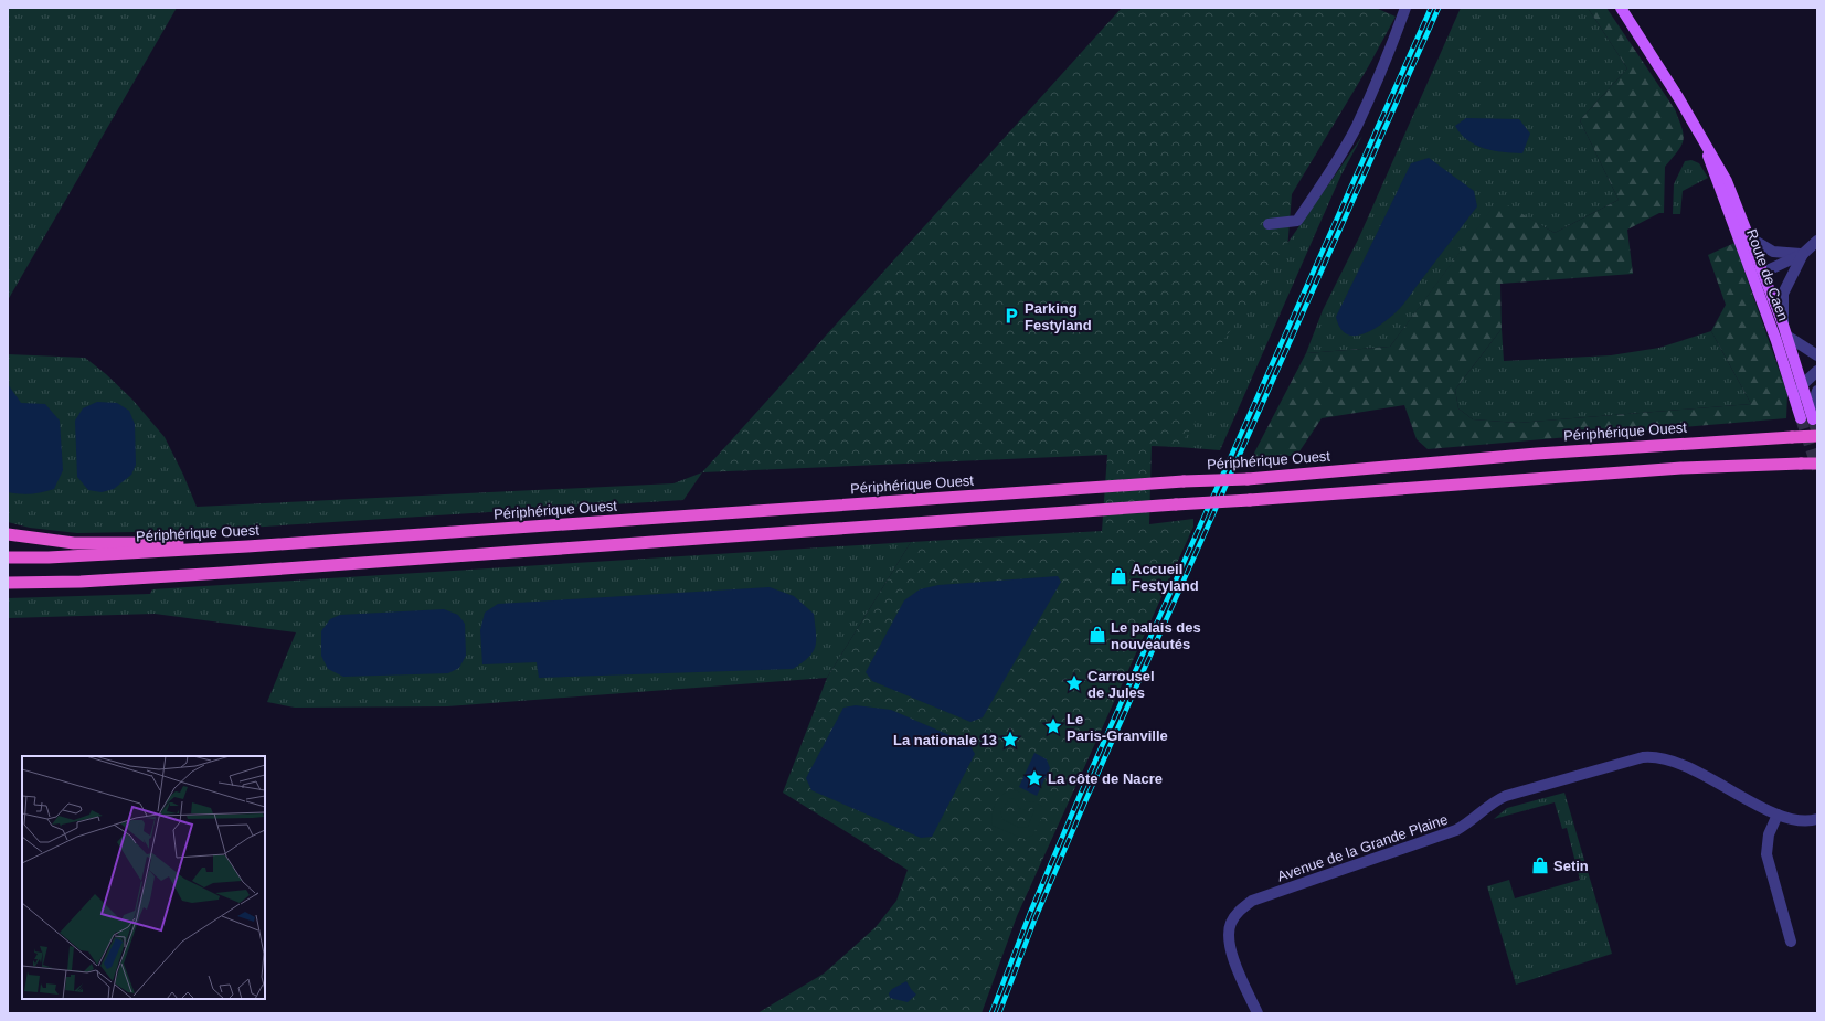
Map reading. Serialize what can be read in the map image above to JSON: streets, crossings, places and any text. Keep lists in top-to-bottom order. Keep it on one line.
{"streets":{"highway":["Périphérique Ouest"],"main road":["Route de Caen"],"street":["Avenue de la Grande Plaine"]},"places":{"parking":["Parking Festyland"],"shop":["Accueil Festyland","Le palais des nouveautés","Setin"],"place":["Carrousel de Jules","Le Paris-Granville","La nationale 13","La côte de Nacre"]}}
